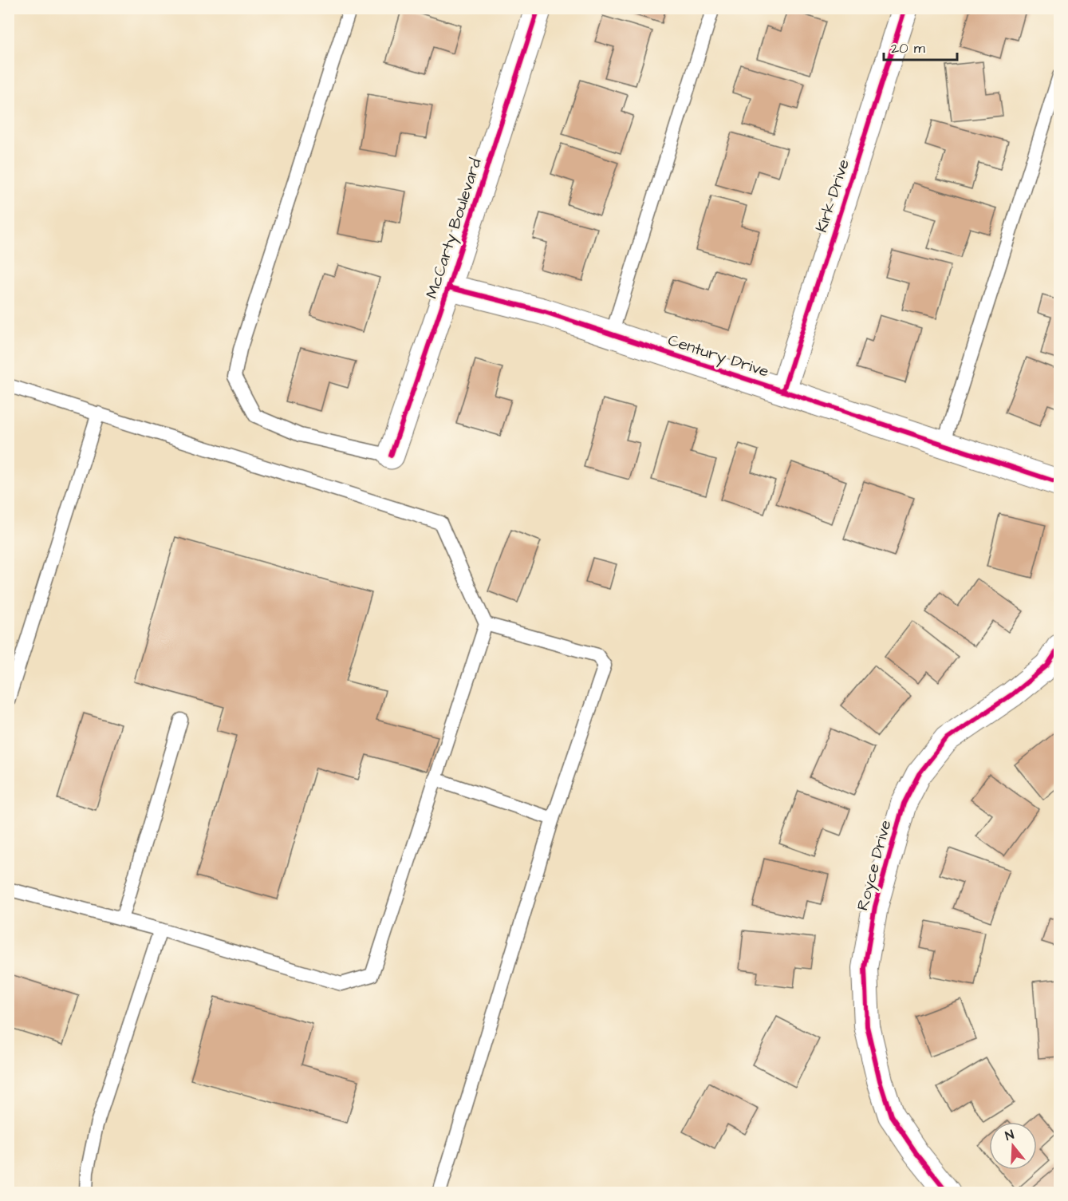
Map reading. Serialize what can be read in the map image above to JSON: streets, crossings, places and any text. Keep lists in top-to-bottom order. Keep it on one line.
{"streets":{"main road":["McCarty Boulevard","Century Drive"],"street":["Kirk Drive","Royce Drive"]},"crossings":[["Kirk Drive","Century Drive"],["McCarty Boulevard","Century Drive"]],"scale_bar":"20 m","north":"top"}
